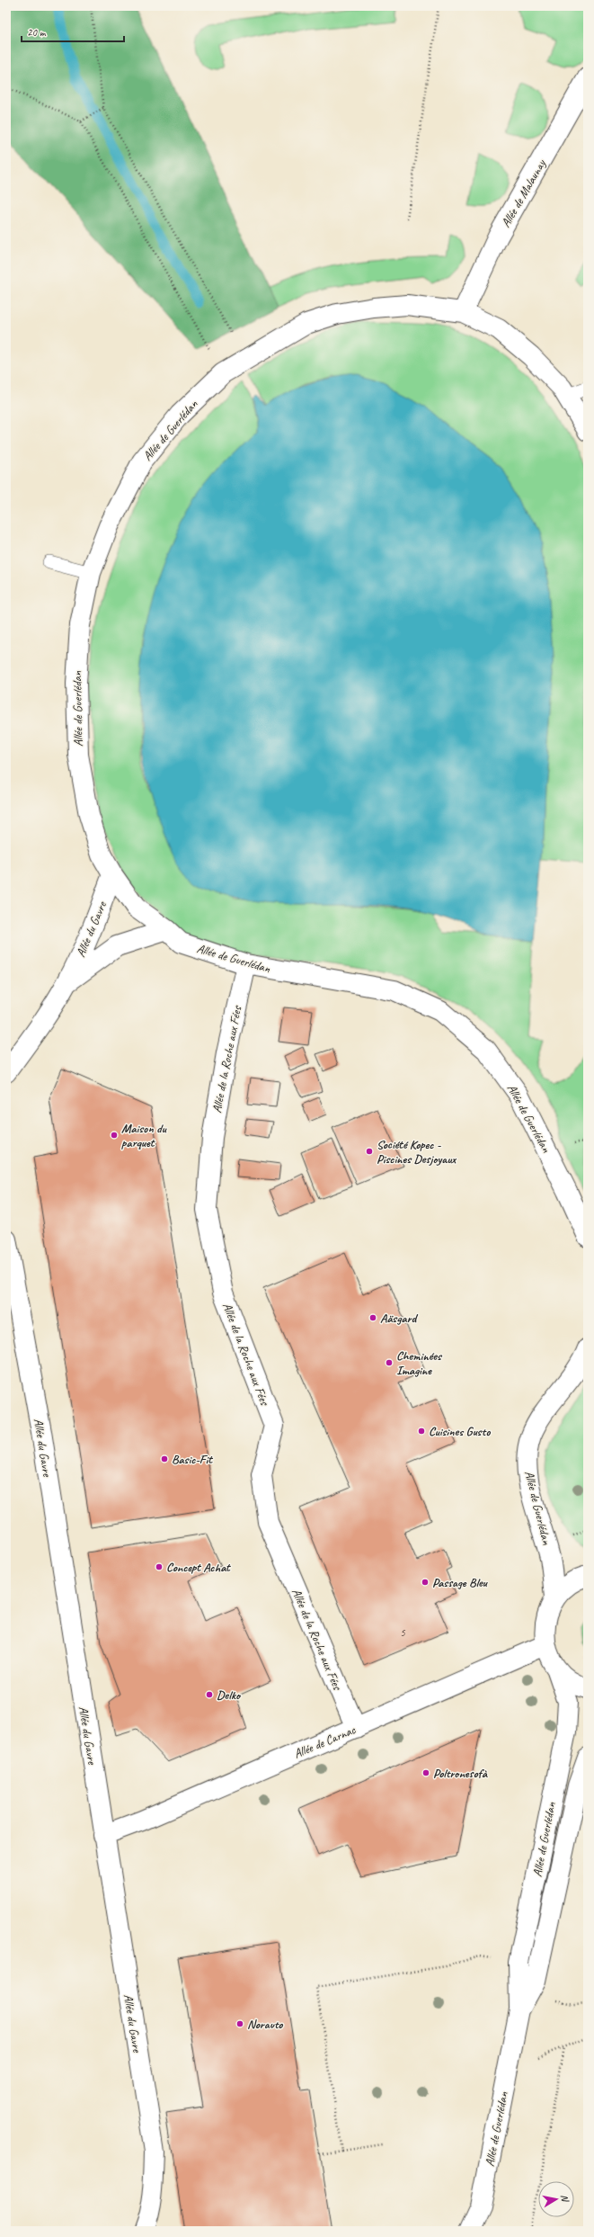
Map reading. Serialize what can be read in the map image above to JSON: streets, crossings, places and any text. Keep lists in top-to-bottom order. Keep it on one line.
{"streets":{"street":["Allée de Malaunay","Allée de Guerlédan","Allée du Gavre","Allée de la Roche aux Fées","Allée de Carnac"]},"crossings":[["Allée de Malaunay","Allée de Guerlédan"],["Allée de Guerlédan","Allée du Gavre"],["Allée de Guerlédan","Allée de la Roche aux Fées"],["Allée du Gavre","Allée de Carnac"],["Allée de la Roche aux Fées","Allée de Carnac"]],"places":["Maison du parquet","Société Kopec - Piscines Desjoyaux","Aäsgard","Cheminées Imagine","Cuisines Gusto","Basic-Fit","Concept Achat","Passage Bleu","Delko","Poltronesofà","Norauto"],"house_numbers":["5"],"scale_bar":"20 m","north":"right"}
